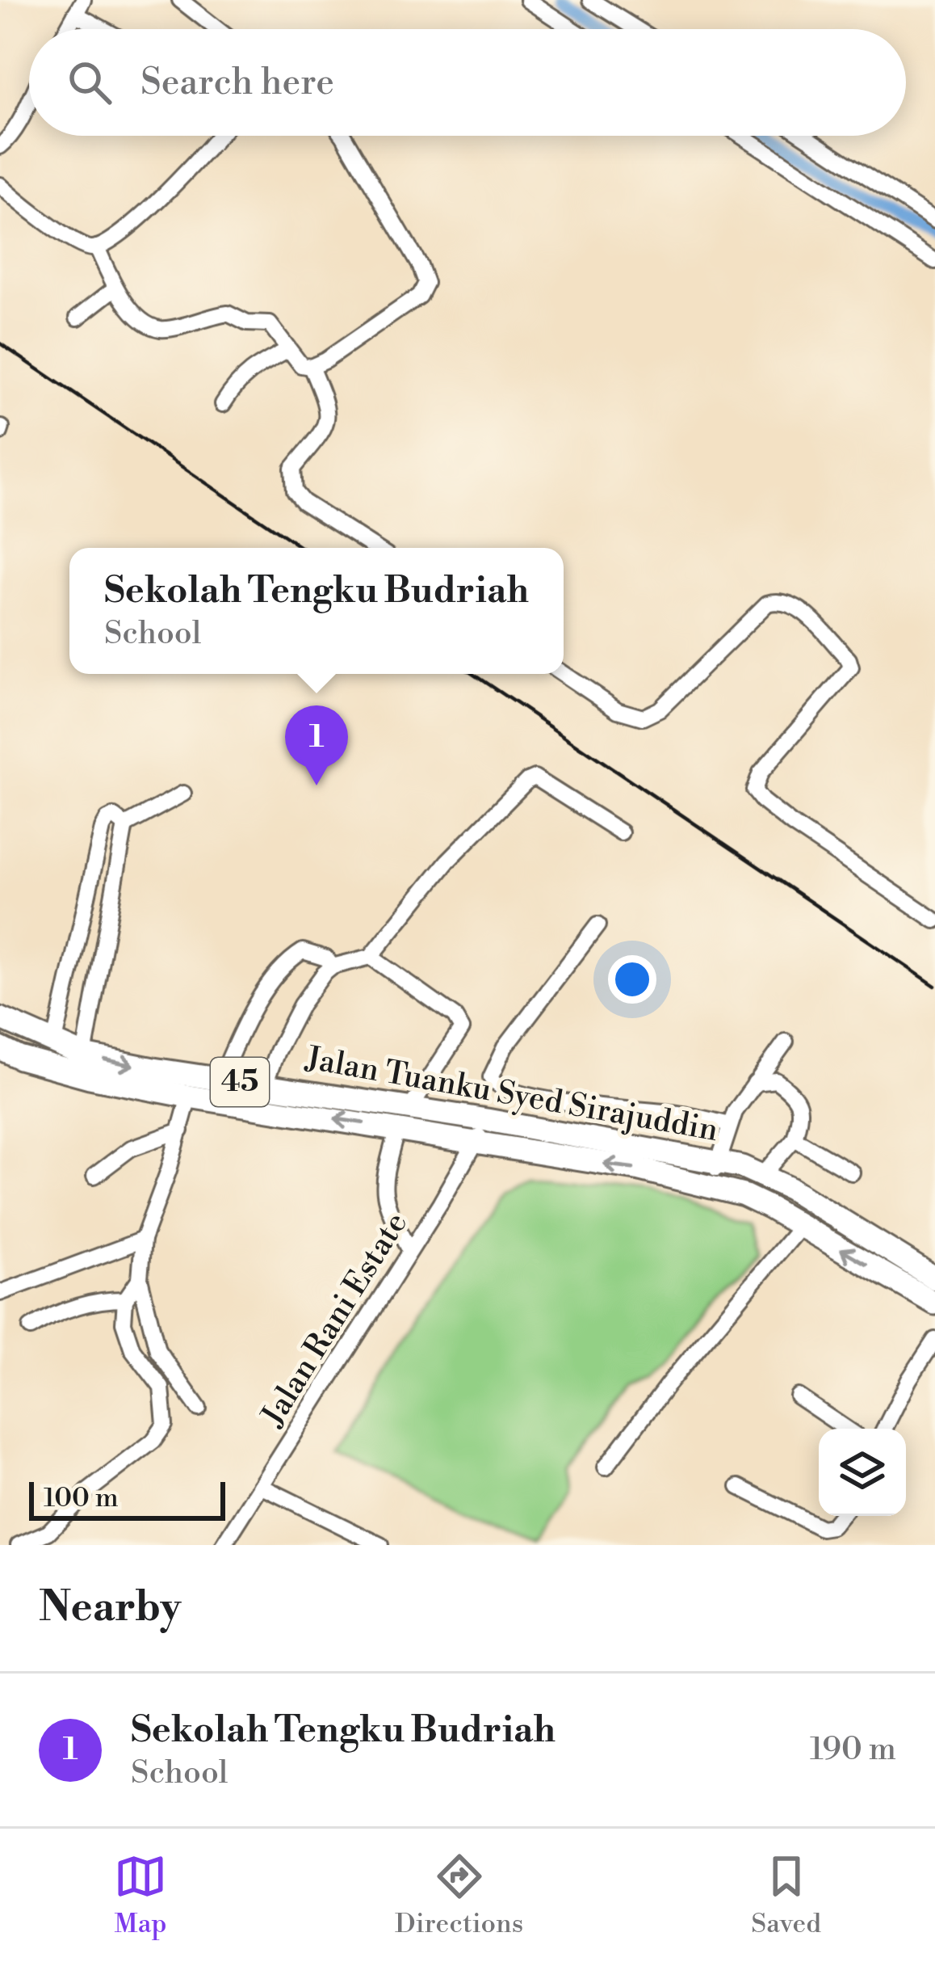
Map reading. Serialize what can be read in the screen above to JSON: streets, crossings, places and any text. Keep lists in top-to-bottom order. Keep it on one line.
{"streets":{"highway":["45","Jalan Tuanku Syed Sirajuddin"],"street":["Jalan Rani Estate"]},"crossings":[["Jalan Tuanku Syed Sirajuddin","Jalan Rani Estate"]],"scale_bar":"100 m","page":{"search":"Search here","popup":["Sekolah Tengku Budriah","School"],"pins":"1","scale":"100 m","heading":"Nearby","list":[{"mark":"1","name":"Sekolah Tengku Budriah","note":"School","value":"190 m"}],"nav":["Map","Directions","Saved"]}}
